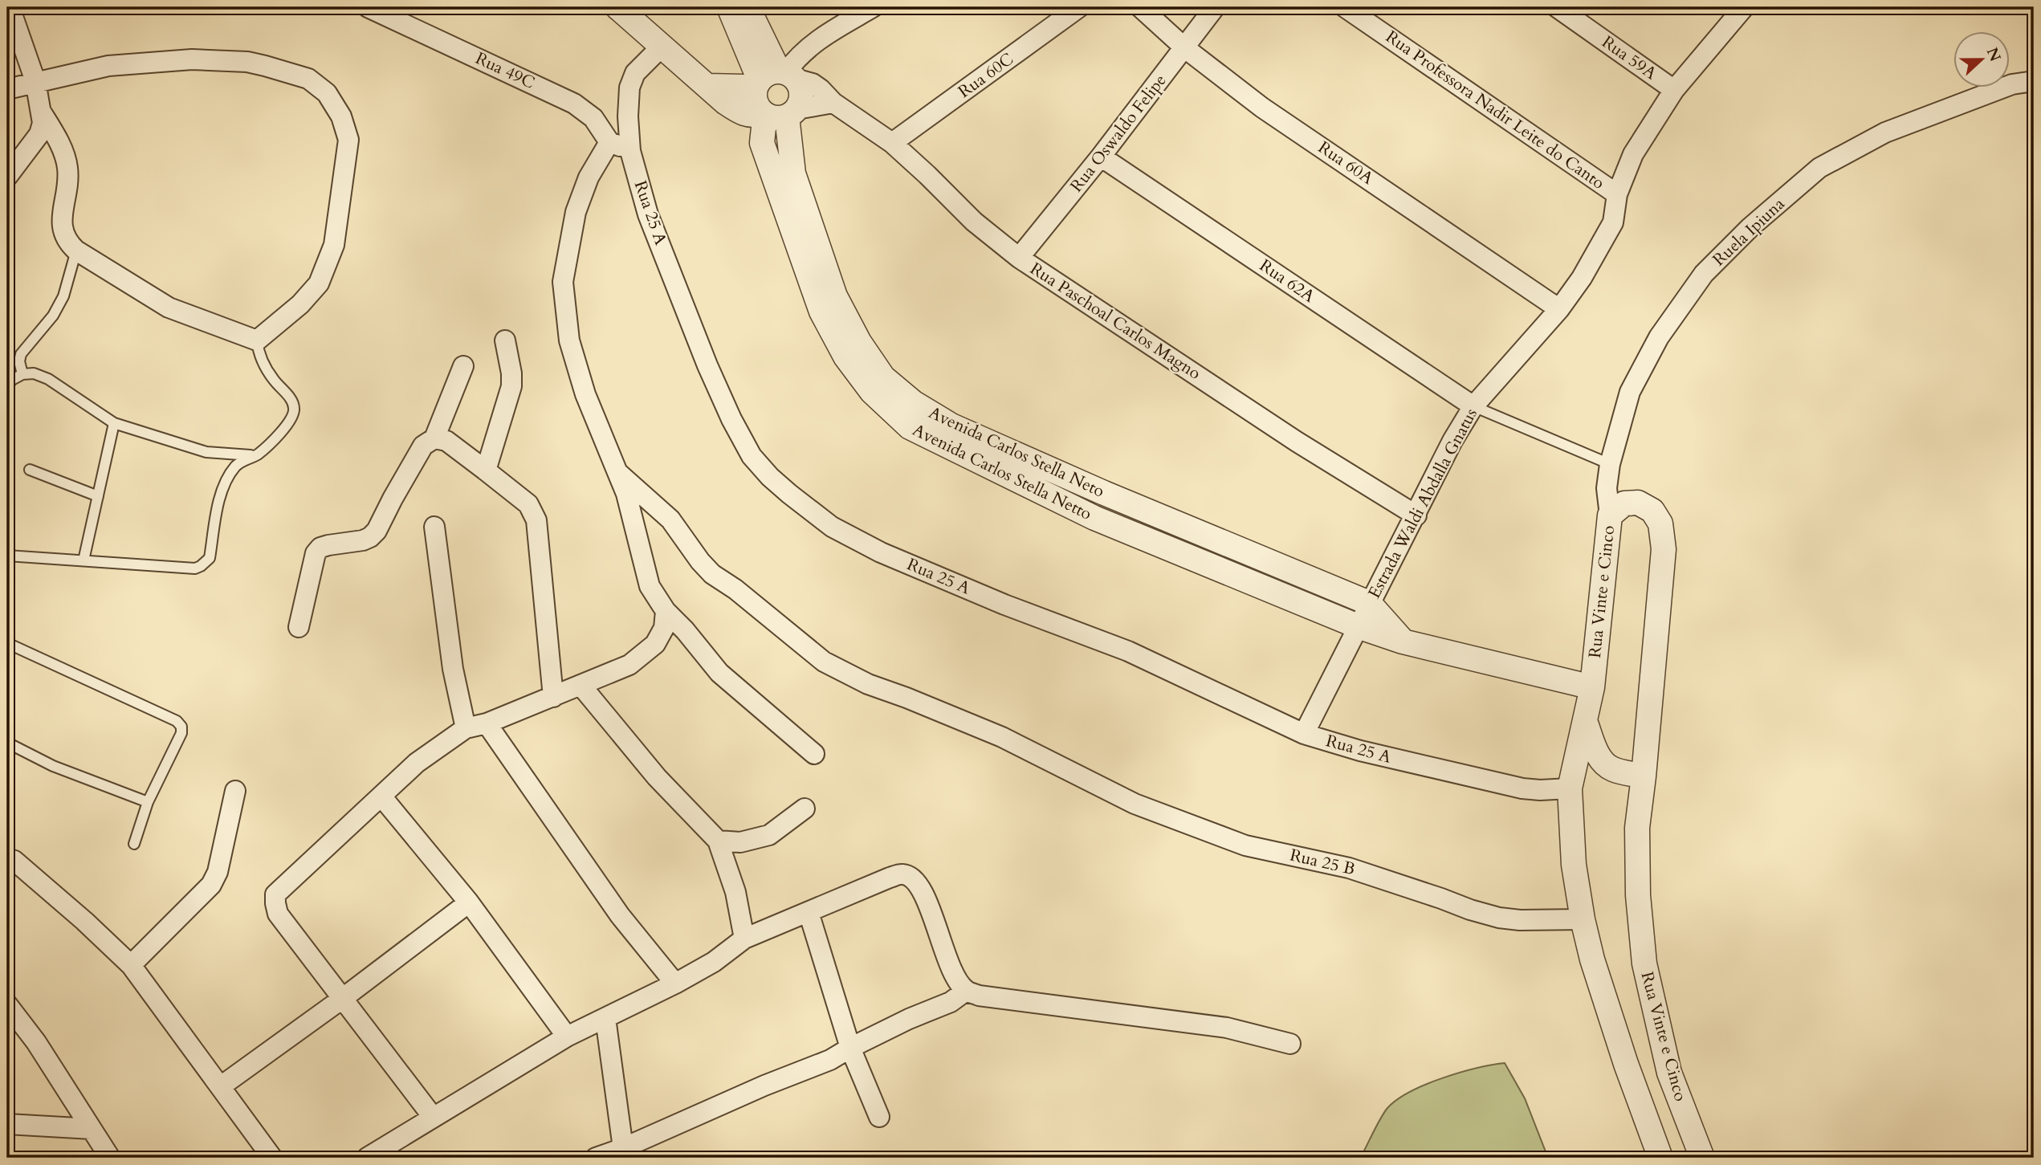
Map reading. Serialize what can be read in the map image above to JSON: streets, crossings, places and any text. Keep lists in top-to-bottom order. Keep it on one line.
{"streets":{"street":["Rua 59A","Rua 49C","Rua 60C","Rua Professora Nadir Leite do Canto","Rua Oswaldo Felipe","Rua 60A","Rua 25 A","Ruela Ipiuna","Rua 62A","Rua Paschoal Carlos Magno","Avenida Carlos Stella Neto","Avenida Carlos Stella Netto","Estrada Waldi Abdalla Gnatus","Rua Vinte e Cinco","Rua 25 B"]},"crossings":[["Rua 59A","Estrada Waldi Abdalla Gnatus"],["Rua 60C","Rua Paschoal Carlos Magno"],["Rua Professora Nadir Leite do Canto","Estrada Waldi Abdalla Gnatus"],["Rua Oswaldo Felipe","Rua 60A"],["Rua Oswaldo Felipe","Rua 62A"],["Rua Oswaldo Felipe","Rua Paschoal Carlos Magno"],["Rua 60A","Estrada Waldi Abdalla Gnatus"],["Rua 25 A","Estrada Waldi Abdalla Gnatus"],["Rua 25 A","Rua Vinte e Cinco"],["Ruela Ipiuna","Rua Vinte e Cinco"],["Rua 62A","Estrada Waldi Abdalla Gnatus"],["Rua Paschoal Carlos Magno","Avenida Carlos Stella Neto"],["Rua Paschoal Carlos Magno","Avenida Carlos Stella Netto"],["Rua Paschoal Carlos Magno","Estrada Waldi Abdalla Gnatus"],["Avenida Carlos Stella Neto","Avenida Carlos Stella Netto"],["Avenida Carlos Stella Neto","Estrada Waldi Abdalla Gnatus"],["Avenida Carlos Stella Netto","Estrada Waldi Abdalla Gnatus"],["Rua Vinte e Cinco","Rua 25 B"]],"north":"right"}
